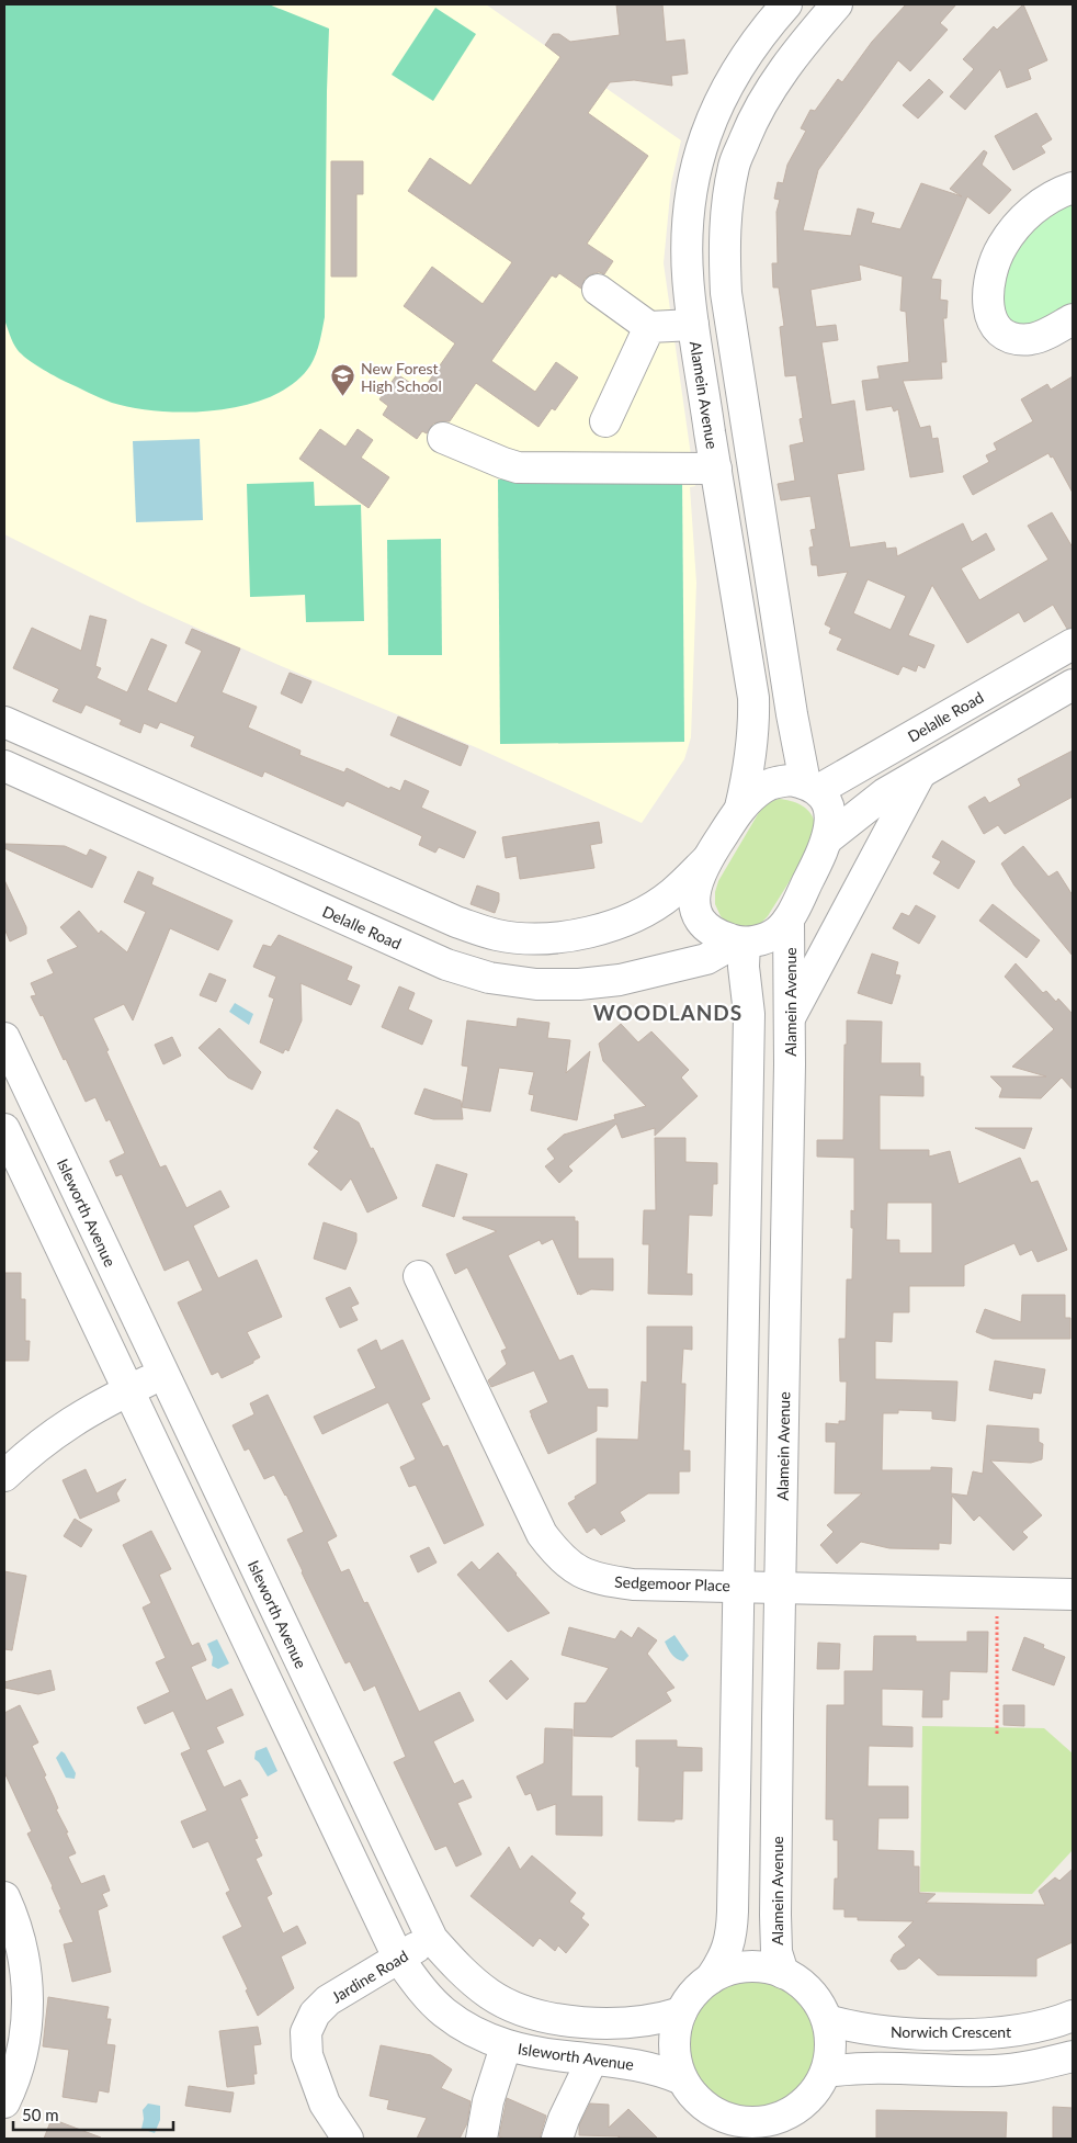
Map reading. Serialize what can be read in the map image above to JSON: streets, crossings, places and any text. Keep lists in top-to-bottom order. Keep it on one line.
{"streets":{"street":["Alamein Avenue","Delalle Road","Isleworth Avenue","Sedgemoor Place","Jardine Road","Norwich Crescent"]},"crossings":[["Alamein Avenue","Delalle Road"],["Alamein Avenue","Isleworth Avenue"],["Alamein Avenue","Sedgemoor Place"],["Alamein Avenue","Norwich Crescent"],["Isleworth Avenue","Jardine Road"],["Isleworth Avenue","Norwich Crescent"]],"districts":["WOODLANDS"],"places":{"school or university":["New Forest High School"]},"scale_bar":"50 m"}
